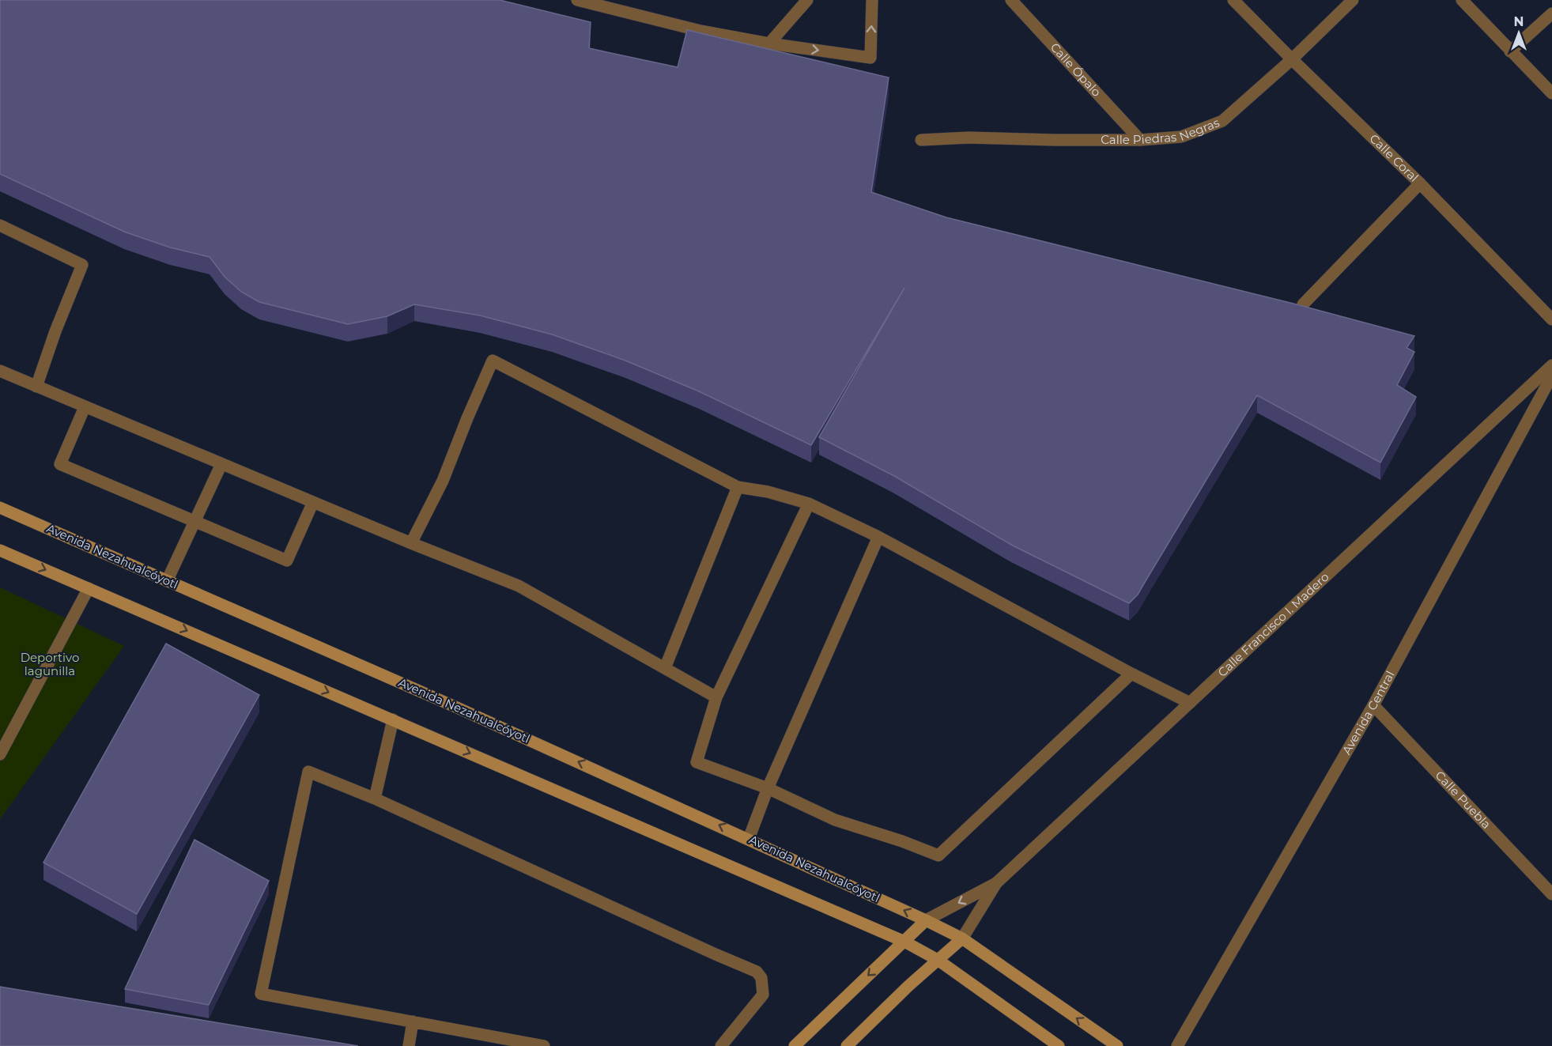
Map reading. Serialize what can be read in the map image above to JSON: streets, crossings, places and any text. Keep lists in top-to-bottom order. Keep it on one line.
{"streets":{"main road":["Avenida Nezahualcóyotl"],"street":["Calle Ópalo","Calle Piedras Negras","Calle Coral","Calle Francisco I. Madero","Avenida Central","Calle Puebla"]},"crossings":[["Calle Ópalo","Calle Piedras Negras"],["Calle Piedras Negras","Calle Coral"],["Avenida Nezahualcóyotl","Calle Francisco I. Madero"],["Avenida Central","Calle Puebla"]],"parks":["Deportivo lagunilla"],"north":"top"}
